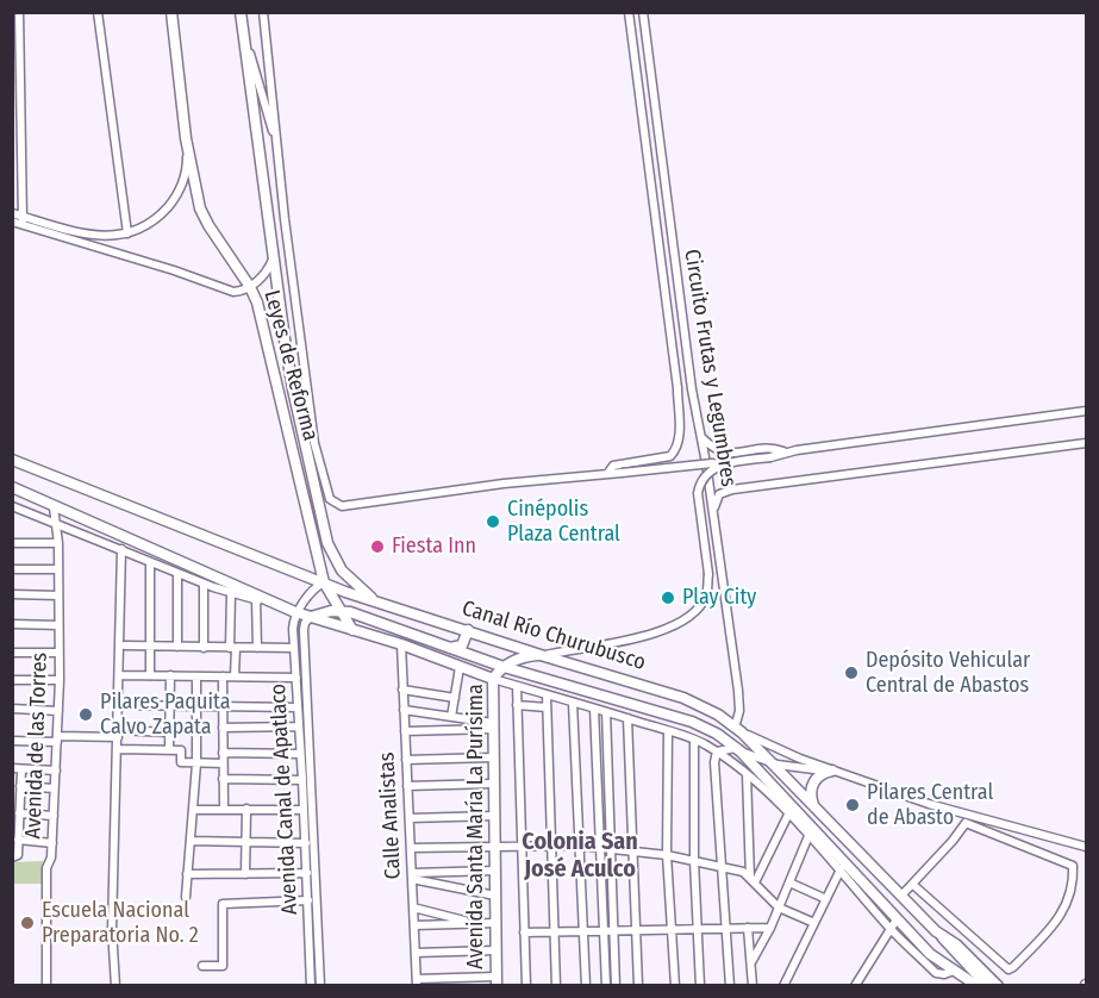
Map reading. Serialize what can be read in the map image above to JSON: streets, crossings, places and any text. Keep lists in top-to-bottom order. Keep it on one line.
{"streets":{"main road":["Leyes de Reforma","Canal Río Churubusco","Avenida Santa María La Purísima"],"street":["Circuito Frutas y Legumbres","Avenida de las Torres","Avenida Canal de Apatlaco","Calle Analistas"]},"crossings":[["Leyes de Reforma","Canal Río Churubusco"],["Circuito Frutas y Legumbres","Canal Río Churubusco"],["Canal Río Churubusco","Avenida de las Torres"],["Canal Río Churubusco","Avenida Canal de Apatlaco"],["Canal Río Churubusco","Calle Analistas"],["Canal Río Churubusco","Avenida Santa María La Purísima"]],"districts":["Colonia San José Aculco"],"places":["Cinépolis Plaza Central","Fiesta Inn","Play City","Depósito Vehicular Central de Abastos","Pilares Paquita Calvo Zapata","Pilares Central de Abasto","Escuela Nacional Preparatoria No. 2"]}
